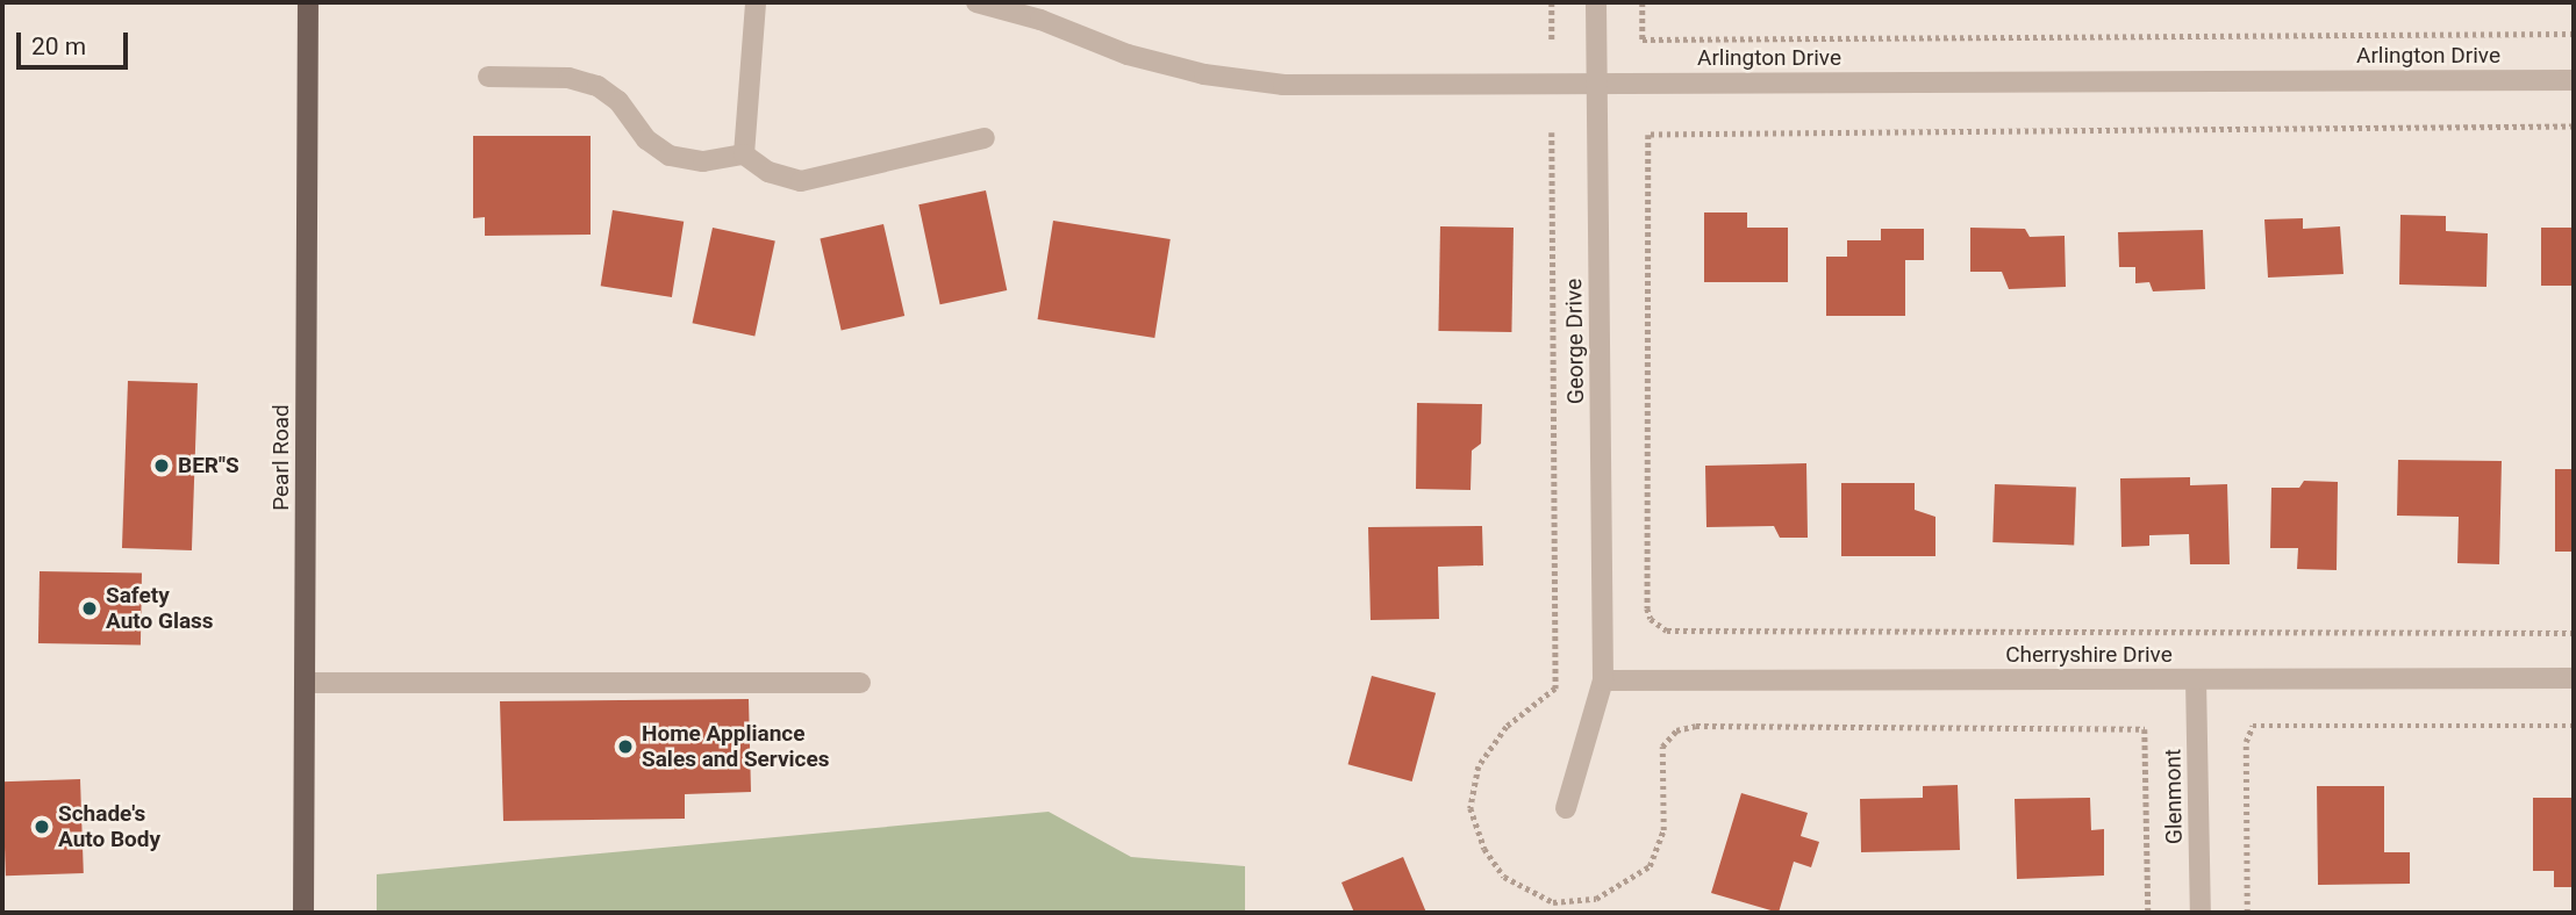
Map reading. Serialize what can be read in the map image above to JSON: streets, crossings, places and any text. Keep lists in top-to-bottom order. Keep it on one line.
{"streets":{"main road":["Pearl Road"],"street":["Arlington Drive","George Drive","Cherryshire Drive","Glenmont"]},"crossings":[["Arlington Drive","George Drive"],["George Drive","Cherryshire Drive"],["Cherryshire Drive","Glenmont"]],"places":["BER\"S","Safety Auto Glass","Home Appliance Sales and Services","Schade's Auto Body"],"scale_bar":"20 m"}
